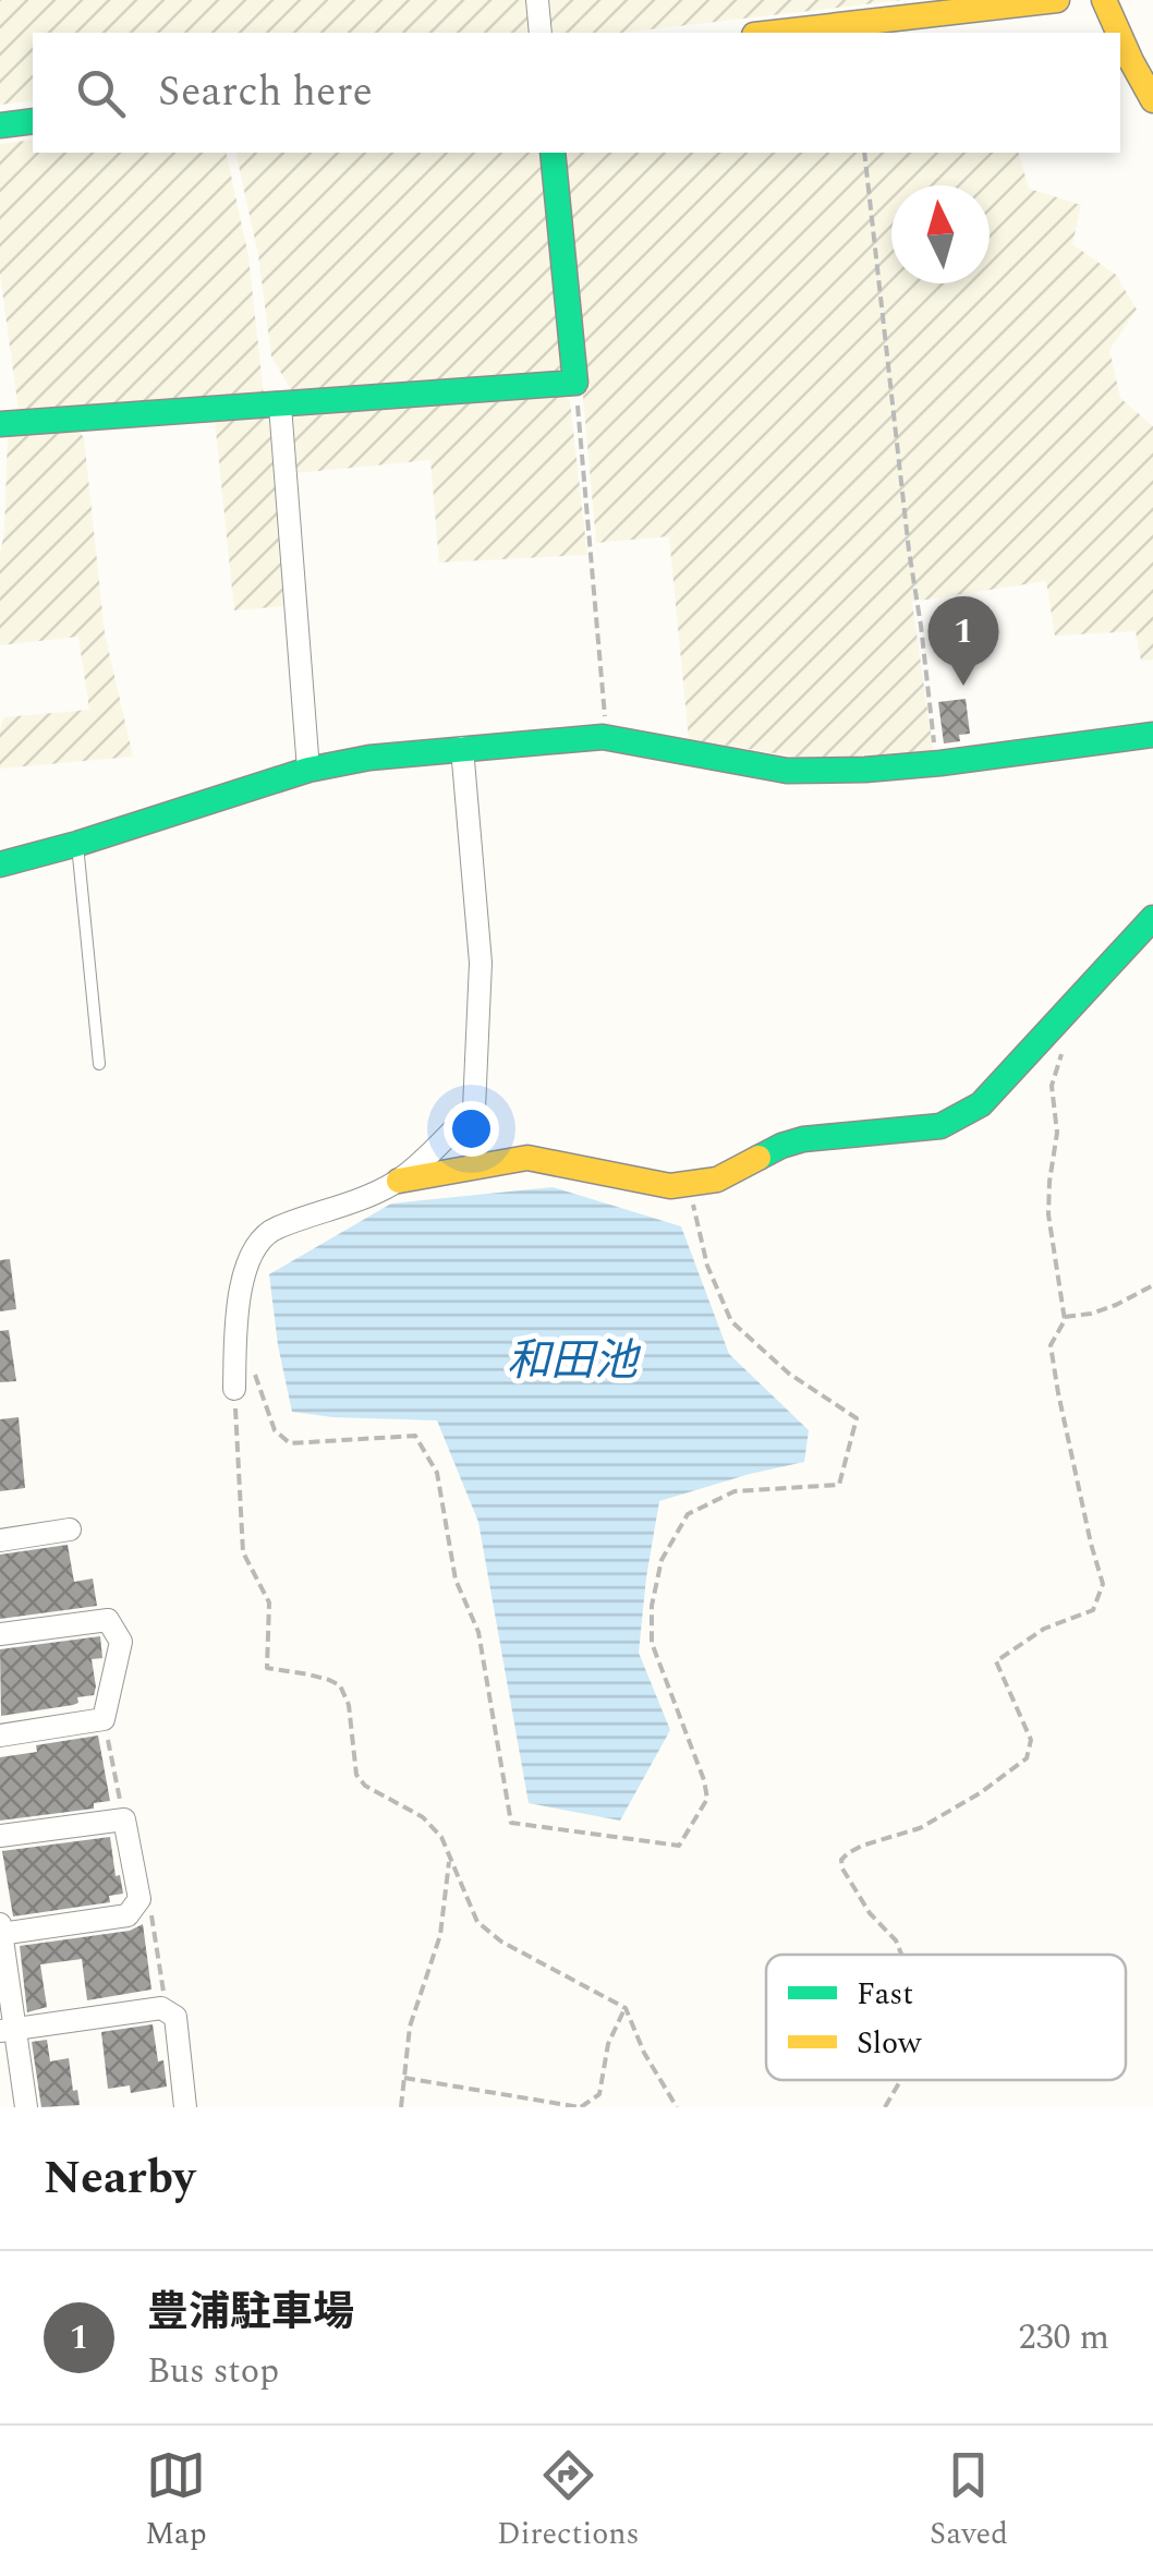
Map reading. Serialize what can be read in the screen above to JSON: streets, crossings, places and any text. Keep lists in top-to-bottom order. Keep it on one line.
{"water":["和田池"],"legend":["Fast","Slow"],"north":"top","page":{"search":"Search here","pins":"1","heading":"Nearby","list":[{"mark":"1","name":"豊浦駐車場","note":"Bus stop","value":"230 m"}],"nav":["Map","Directions","Saved"]}}
